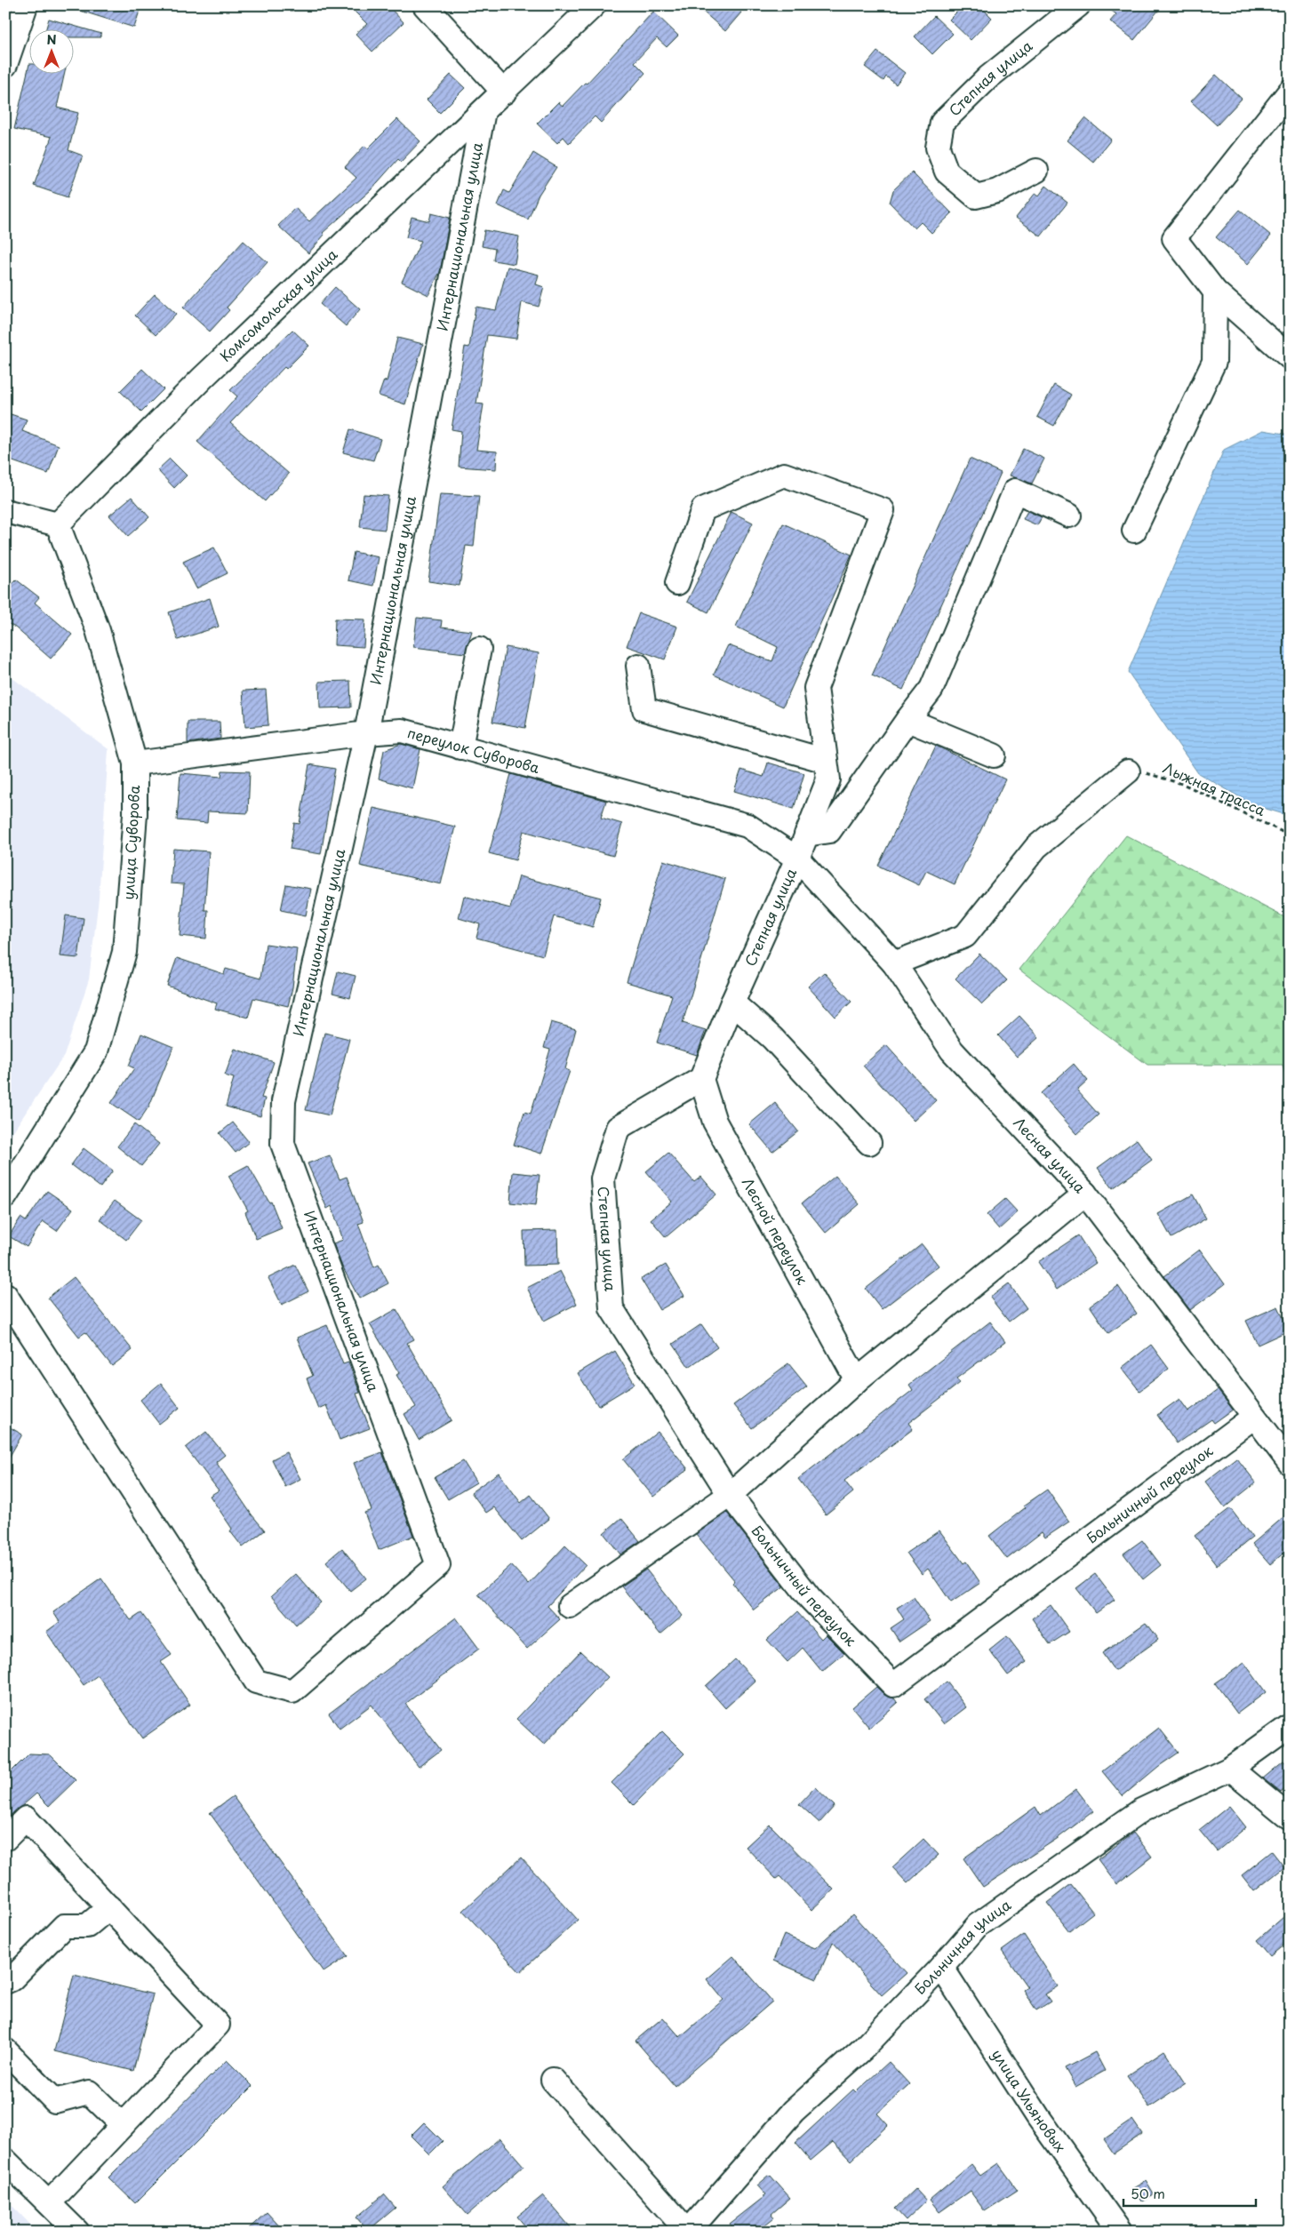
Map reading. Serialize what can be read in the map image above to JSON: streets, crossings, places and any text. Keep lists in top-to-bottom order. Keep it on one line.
{"streets":{"street":["Степная улица","Интернациональная улица","Комсомольская улица","переулок Суворова","улица Суворова","Лесная улица","Лесной переулок","Больничный переулок","Больничная улица","улица Ульяновых"],"path":["Лыжная трасса"]},"crossings":[["Степная улица","переулок Суворова"],["Степная улица","Лесная улица"],["Степная улица","Лесной переулок"],["Степная улица","Больничный переулок"],["Интернациональная улица","Комсомольская улица"],["Интернациональная улица","переулок Суворова"],["Комсомольская улица","улица Суворова"],["переулок Суворова","улица Суворова"],["переулок Суворова","Лесная улица"],["Лесная улица","Больничный переулок"],["Больничная улица","улица Ульяновых"]],"scale_bar":"50 m","north":"top"}
